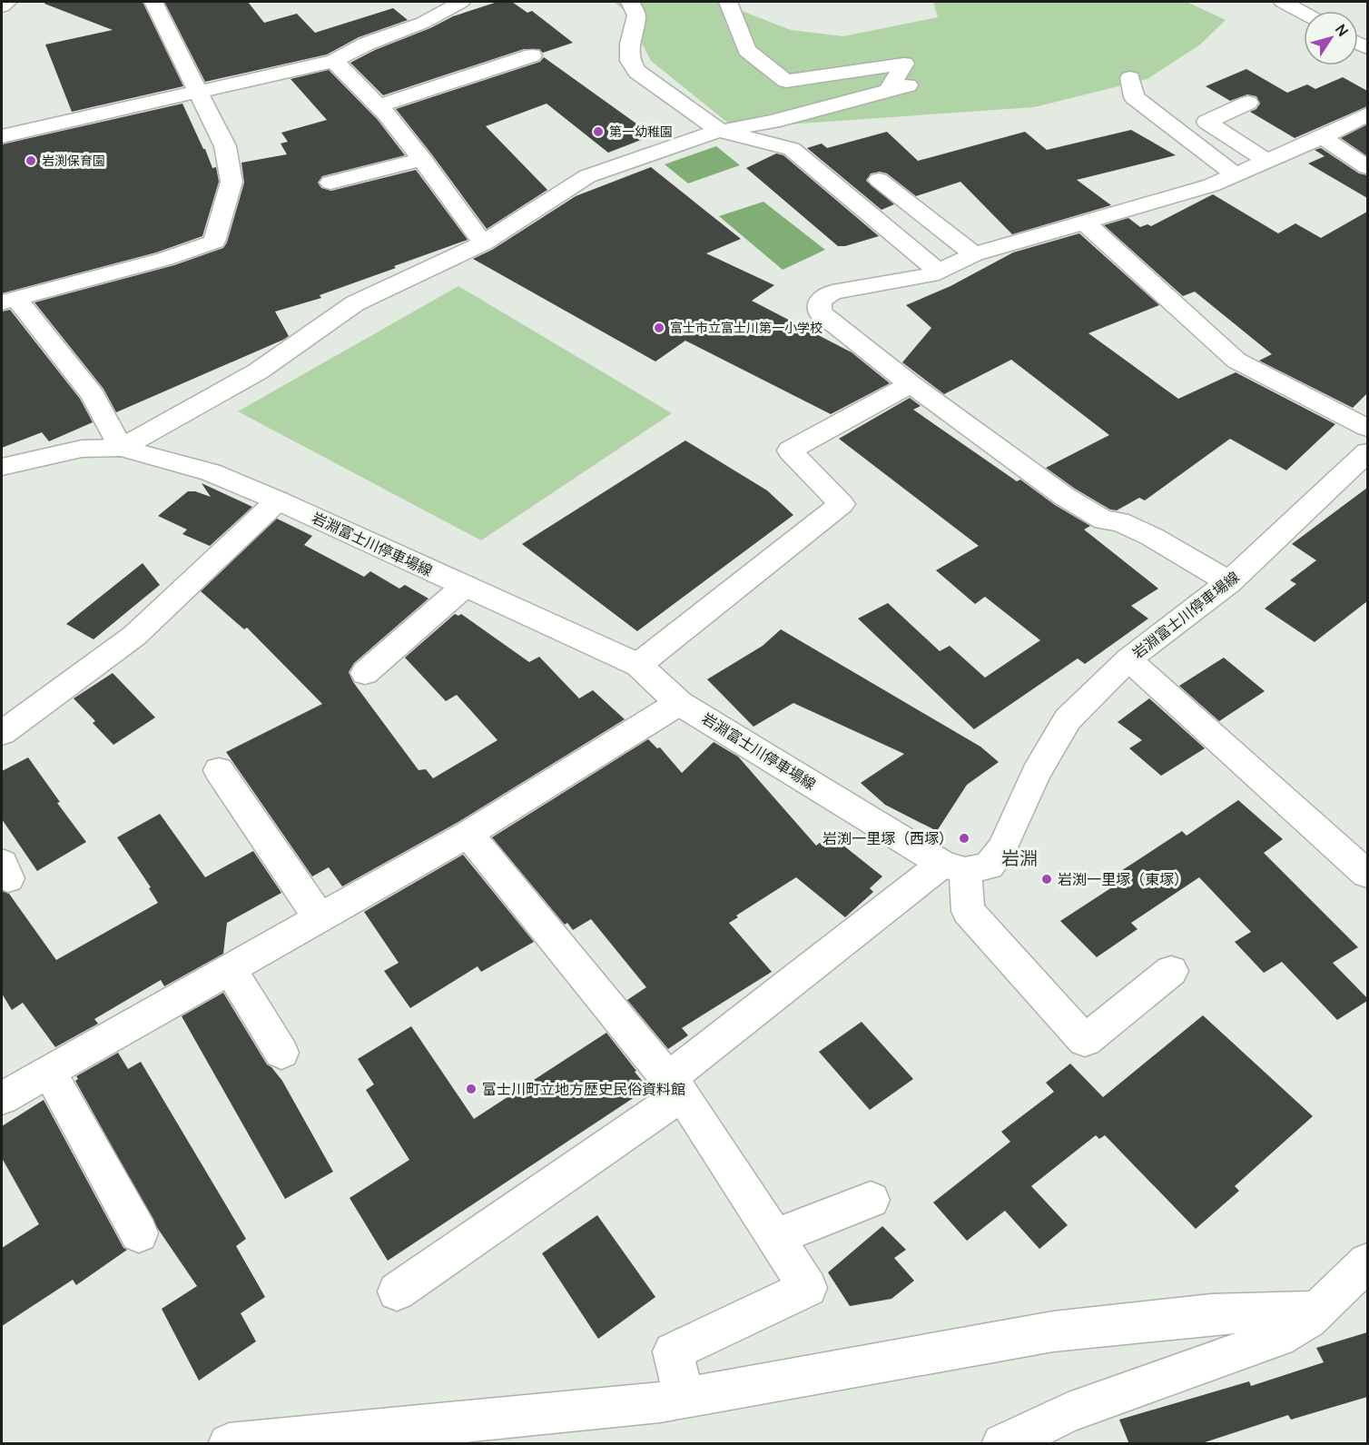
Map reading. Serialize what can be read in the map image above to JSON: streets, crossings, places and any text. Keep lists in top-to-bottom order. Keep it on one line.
{"streets":{"street":["岩淵富士川停車場線"]},"districts":["岩淵"],"places":["第一幼稚園","岩渕保育園","富士市立富士川第一小学校","岩渕一里塚（西塚）","岩渕一里塚（東塚）","富士川町立地方歴史民俗資料館"],"north":"top right"}
